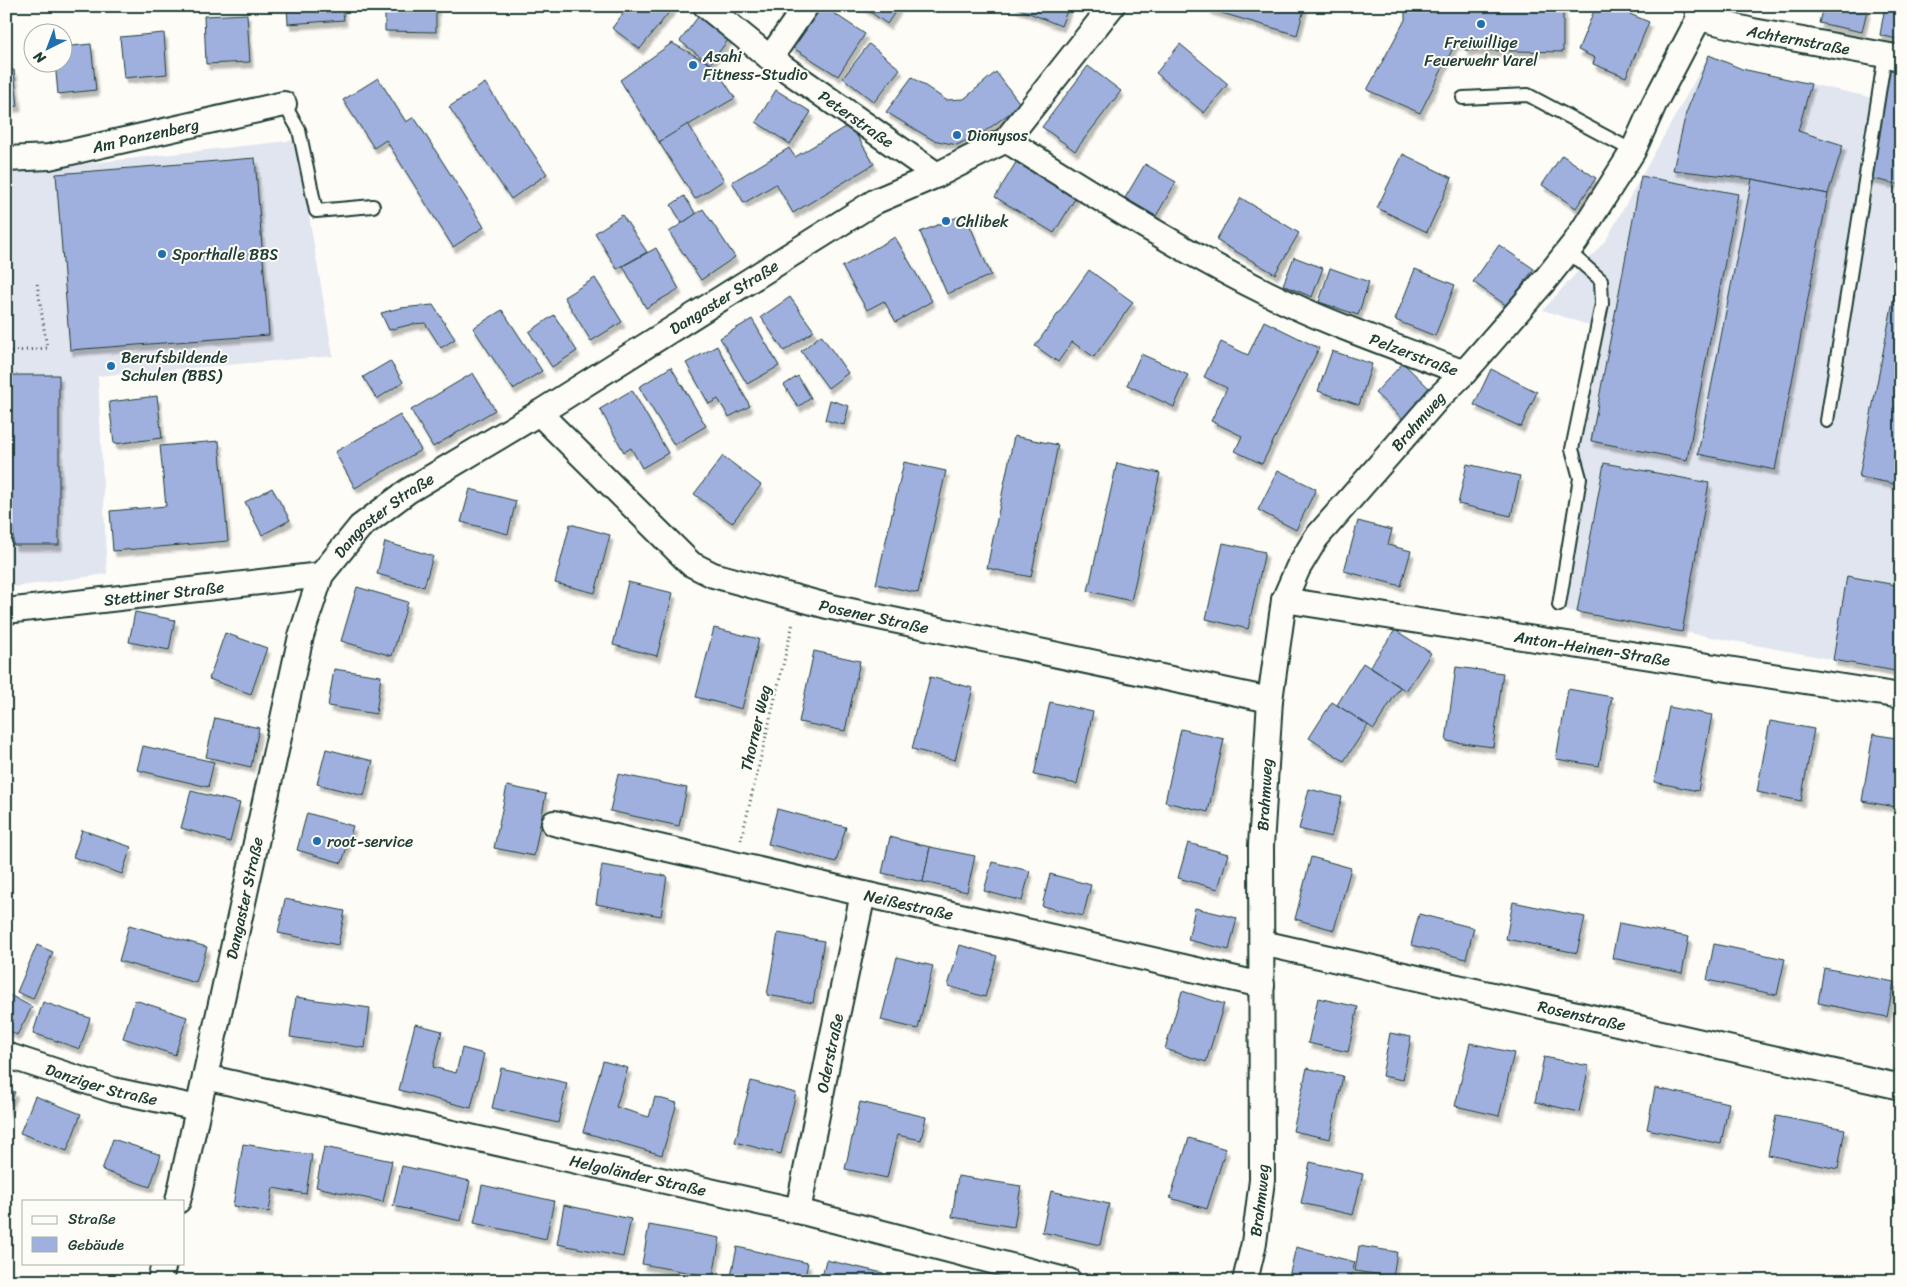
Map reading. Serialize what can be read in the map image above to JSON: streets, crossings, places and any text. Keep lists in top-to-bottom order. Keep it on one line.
{"streets":{"street":["Achternstraße","Peterstraße","Am Panzenberg","Dangaster Straße","Pelzerstraße","Brahmweg","Stettiner Straße","Posener Straße","Anton-Heinen-Straße","Neißestraße","Rosenstraße","Oderstraße","Danziger Straße","Helgoländer Straße"],"path":["Thorner Weg"]},"crossings":[["Achternstraße","Pelzerstraße"],["Peterstraße","Dangaster Straße"],["Dangaster Straße","Pelzerstraße"],["Dangaster Straße","Stettiner Straße"],["Dangaster Straße","Posener Straße"],["Dangaster Straße","Danziger Straße"],["Dangaster Straße","Helgoländer Straße"],["Pelzerstraße","Brahmweg"],["Brahmweg","Posener Straße"],["Brahmweg","Anton-Heinen-Straße"],["Brahmweg","Neißestraße"],["Brahmweg","Rosenstraße"],["Posener Straße","Thorner Weg"],["Thorner Weg","Neißestraße"],["Neißestraße","Oderstraße"],["Oderstraße","Helgoländer Straße"]],"places":["Freiwillige Feuerwehr Varel","Asahi Fitness-Studio","Dionysos","Chlibek","Sporthalle BBS","Berufsbildende Schulen (BBS)","root-service"],"legend":["Straße","Gebäude"],"north":"bottom left"}
